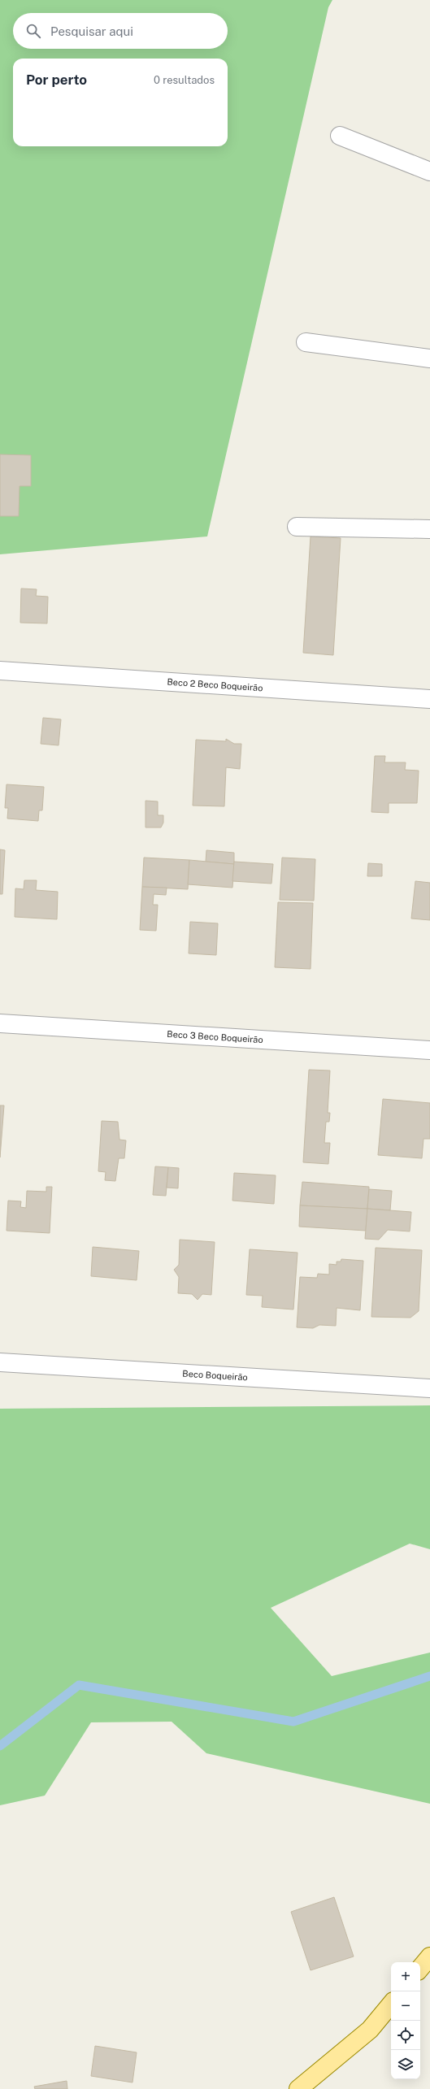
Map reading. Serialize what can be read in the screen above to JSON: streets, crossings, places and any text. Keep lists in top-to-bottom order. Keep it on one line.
{"streets":{"street":["Beco 2 Beco Boqueirão","Beco 3 Beco Boqueirão","Beco Boqueirão"]},"page":{"search":"Pesquisar aqui","heading":["Por perto","0 resultados"],"map_buttons":["+","−"]}}
